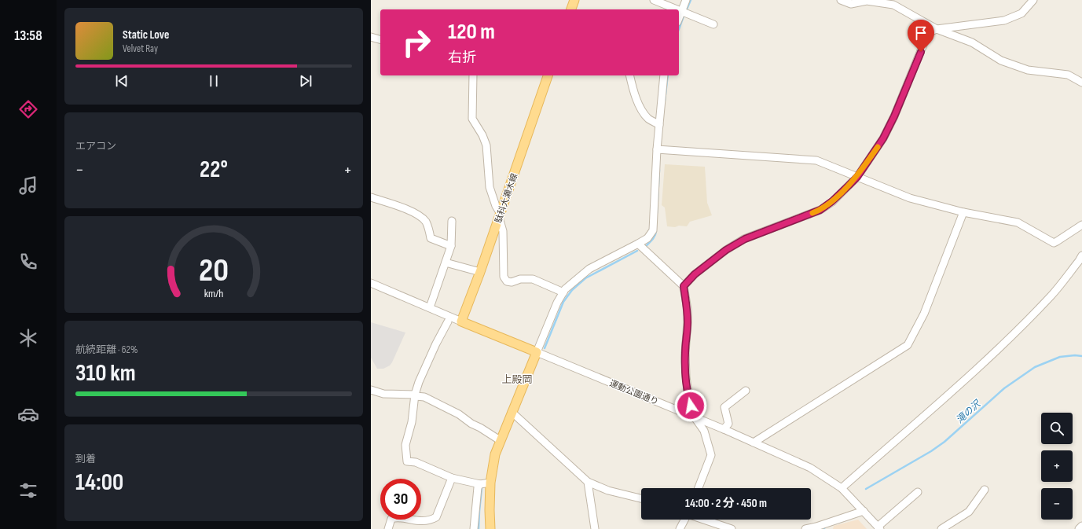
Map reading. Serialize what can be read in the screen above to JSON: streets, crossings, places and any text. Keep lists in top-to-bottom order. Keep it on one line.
{"streets":{"main road":["駄科大瀬木線","運動公園通り"]},"crossings":[["駄科大瀬木線","運動公園通り"]],"districts":["上殿岡"],"water":["滝の沢"],"page":{"tabs":"13:58","turn":["120 m","右折"],"song":["Static Love","Velvet Ray"],"tile":["エアコン",["航続距離 · 62%","310 km"],["到着","14:00"]],"heat":["−","22°","+"],"map_buttons":["+","−"],"limit":"30","trip":"14:00 · 2 分 · 450 m","gauge":["20","km/h"]}}
